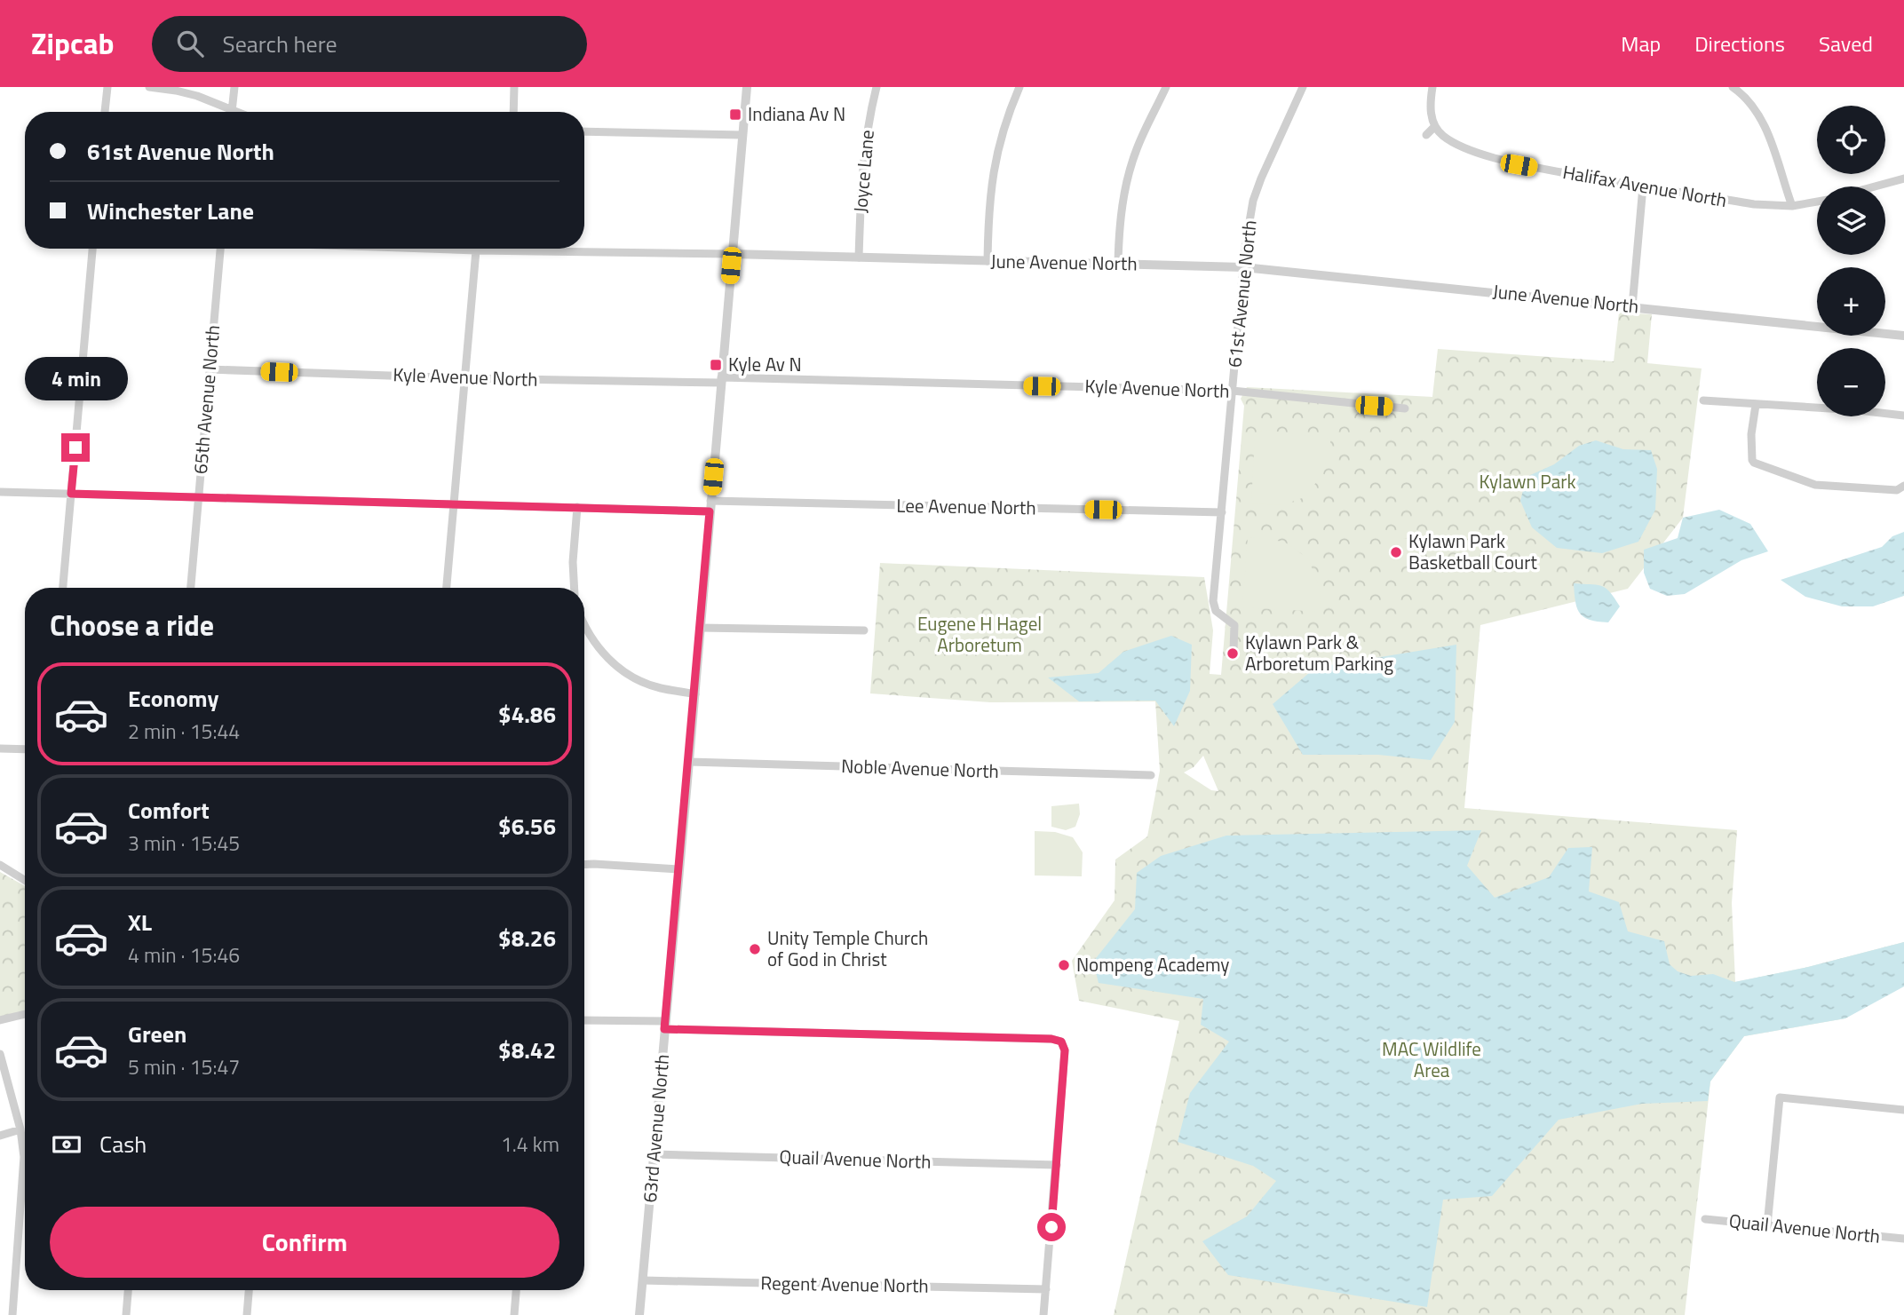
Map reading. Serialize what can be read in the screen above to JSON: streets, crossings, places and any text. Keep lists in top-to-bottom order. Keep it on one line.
{"streets":{"street":["Joyce Lane","Halifax Avenue North","June Avenue North","61st Avenue North","Kyle Avenue North","65th Avenue North","Lee Avenue North","Noble Avenue North","63rd Avenue North","Quail Avenue North","Regent Avenue North"]},"crossings":[["Joyce Lane","June Avenue North"],["June Avenue North","61st Avenue North"],["June Avenue North","63rd Avenue North"],["61st Avenue North","Kyle Avenue North"],["61st Avenue North","Lee Avenue North"],["Kyle Avenue North","65th Avenue North"],["Kyle Avenue North","63rd Avenue North"],["Lee Avenue North","63rd Avenue North"],["Noble Avenue North","63rd Avenue North"],["63rd Avenue North","Quail Avenue North"],["63rd Avenue North","Regent Avenue North"]],"parks":["Kylawn Park","Eugene H Hagel Arboretum","MAC Wildlife Area"],"places":{"transit":["Indiana Av N","Kyle Av N"],"other":["Kylawn Park Basketball Court","Kylawn Park & Arboretum Parking","Unity Temple Church of God in Christ","Nompeng Academy"]},"page":{"header":"Zipcab","search":"Search here","nav":["Map","Directions","Saved"],"map_buttons":["+","−"],"banner":["61st Avenue North","Winchester Lane"],"bubble":"4 min","heading":"Choose a ride","list":[{"name":"Economy","note":"2 min · 15:44","value":"$4.86"},{"name":"Comfort","note":"3 min · 15:45","value":"$6.56"},{"name":"XL","note":"4 min · 15:46","value":"$8.26"},{"name":"Green","note":"5 min · 15:47","value":"$8.42"}],"pay":["Cash","1.4 km"],"buttons":"Confirm"}}
